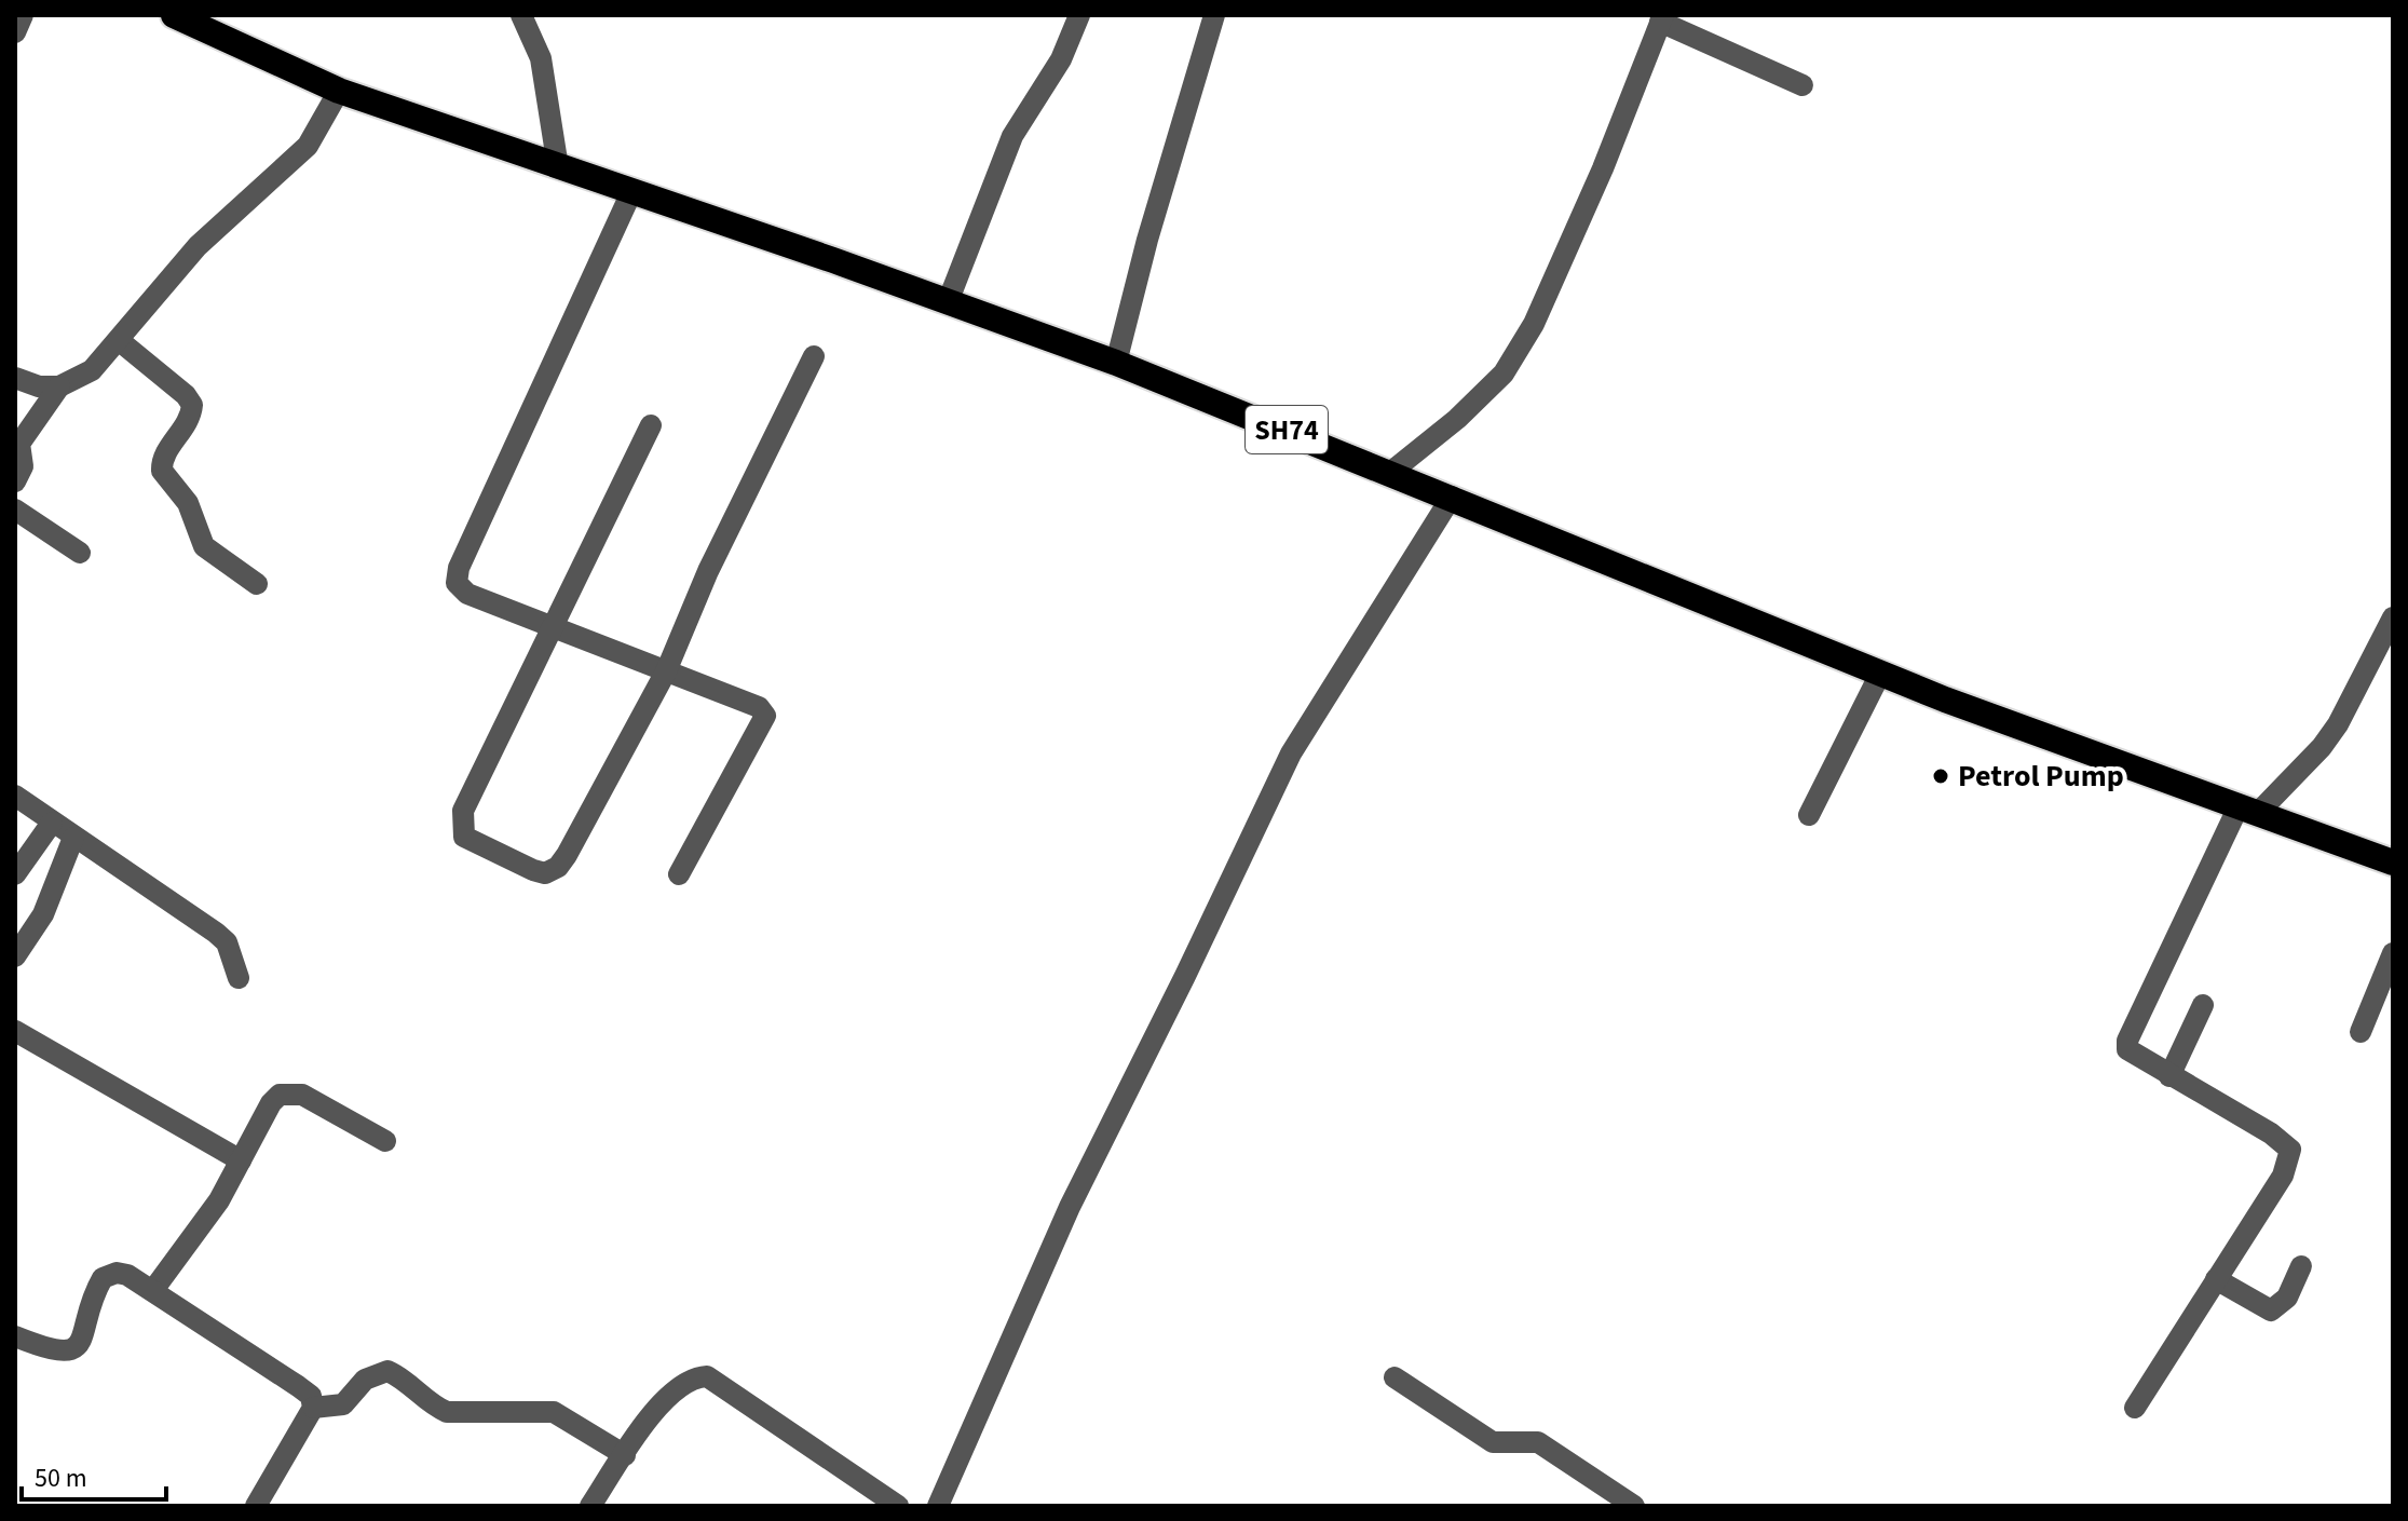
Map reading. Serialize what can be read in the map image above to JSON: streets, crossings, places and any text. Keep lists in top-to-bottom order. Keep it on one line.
{"streets":{"highway":["SH74"]},"places":["Petrol Pump"],"scale_bar":"50 m"}
